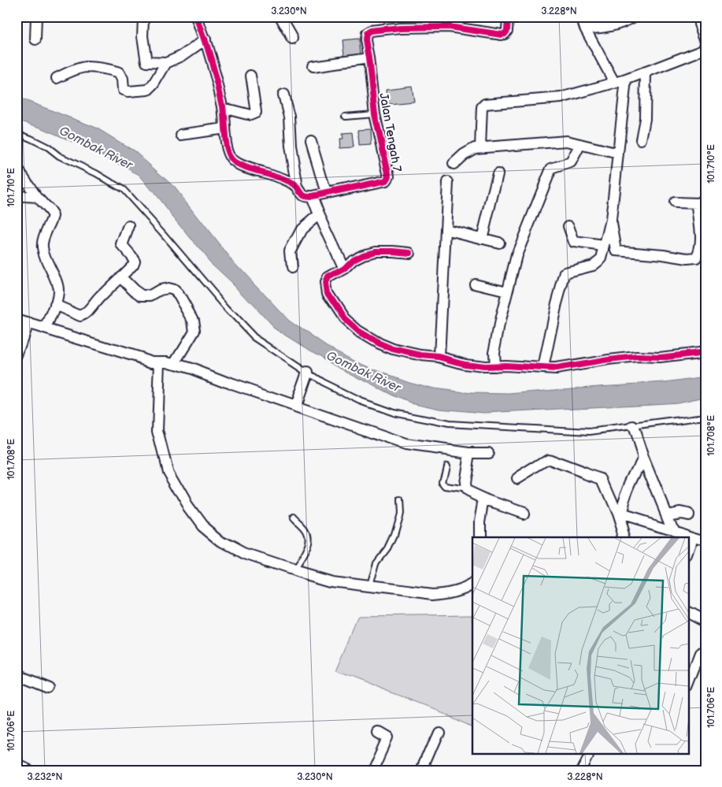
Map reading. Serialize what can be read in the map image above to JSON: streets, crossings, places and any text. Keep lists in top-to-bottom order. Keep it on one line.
{"streets":{"street":["Jalan Tengah 7"]},"water":["Gombak River"],"coordinates":["3.230°N","3.228°N","101.710°E","101.708°E","101.706°E","3.232°N"]}
